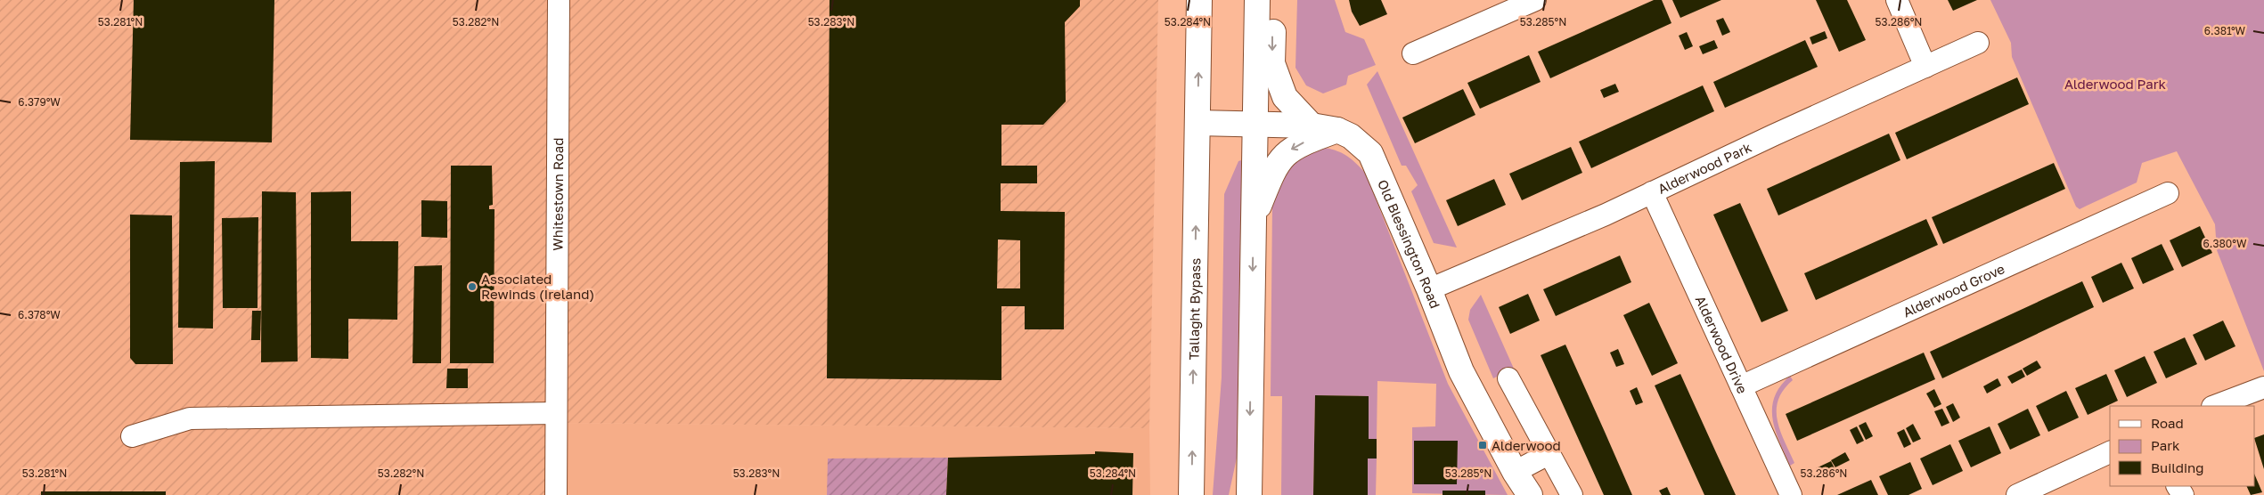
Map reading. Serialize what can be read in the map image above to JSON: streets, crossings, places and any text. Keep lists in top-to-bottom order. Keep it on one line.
{"streets":{"main road":["Old Blessington Road","Tallaght Bypass"],"street":["Alderwood Park","Whitestown Road","Alderwood Grove","Alderwood Drive"]},"crossings":[["Alderwood Park","Old Blessington Road"],["Alderwood Park","Alderwood Drive"],["Old Blessington Road","Tallaght Bypass"],["Alderwood Grove","Alderwood Drive"]],"parks":["Alderwood Park"],"places":{"other":["Associated Rewinds (Ireland)"],"transit":["Alderwood"]},"legend":["Road","Park","Building"],"coordinates":["53.281°N","53.282°N","53.283°N","53.284°N","53.285°N","53.286°N","6.381°W","6.379°W","6.380°W","6.378°W"]}
